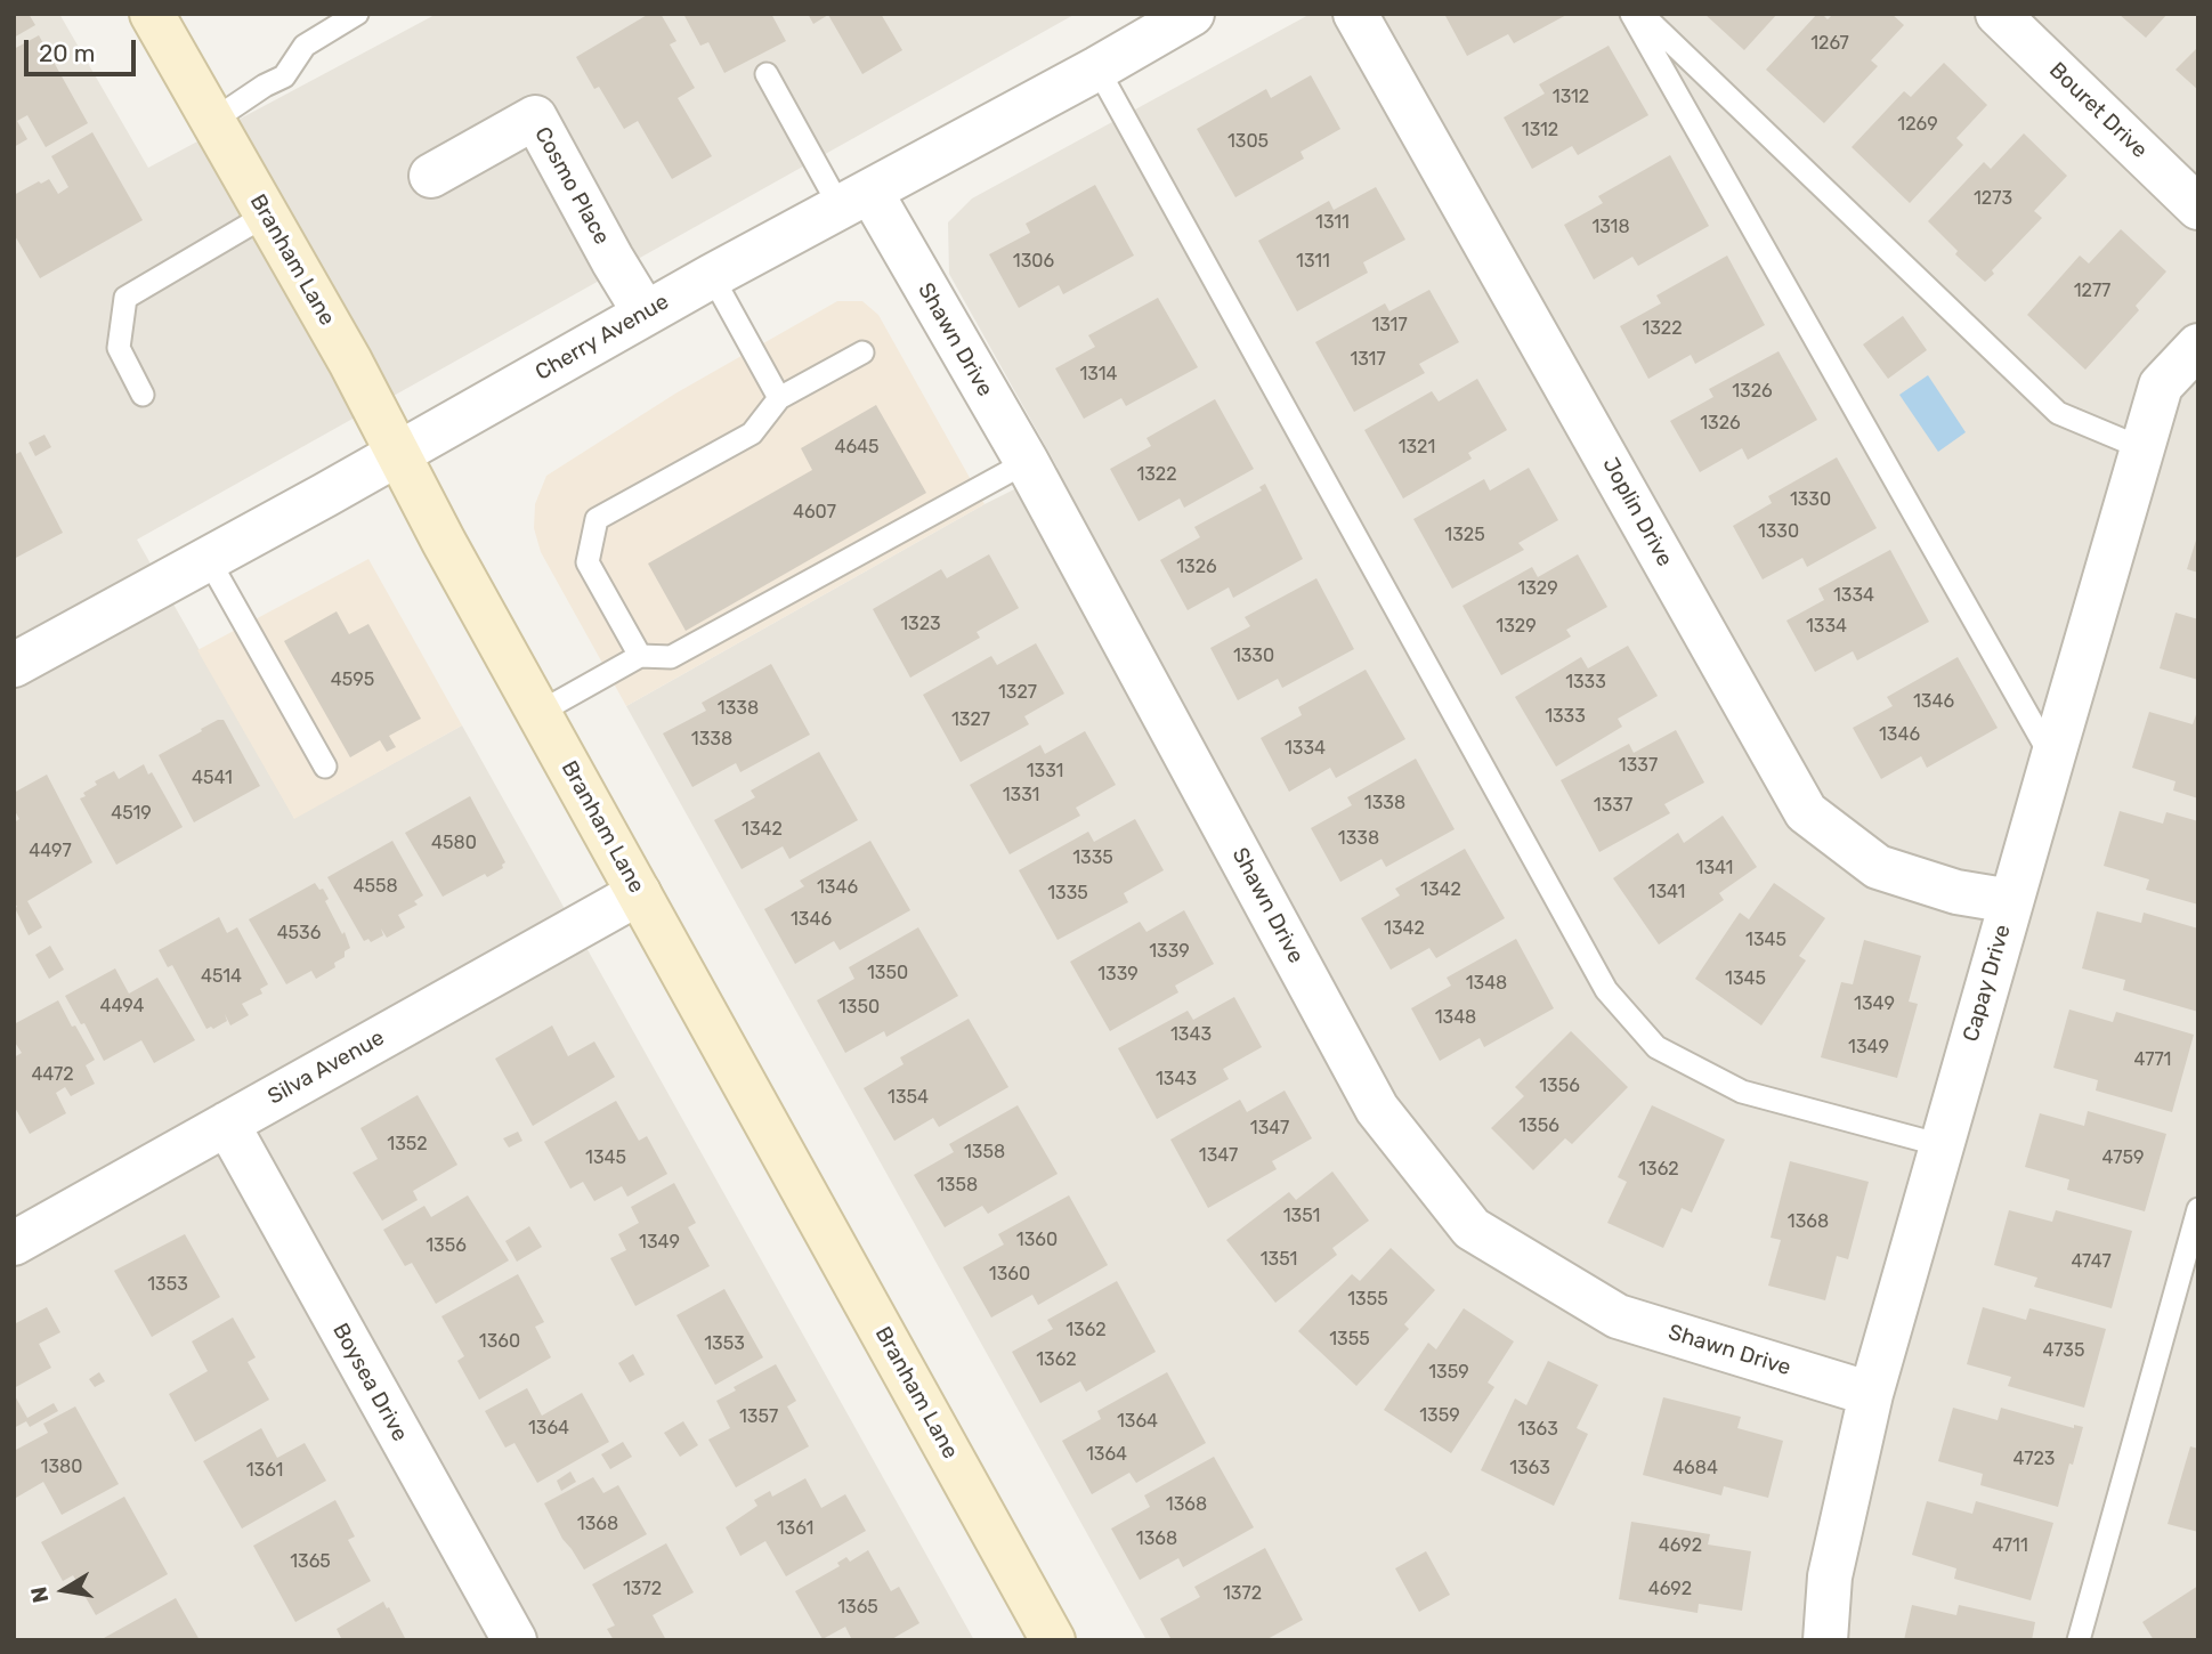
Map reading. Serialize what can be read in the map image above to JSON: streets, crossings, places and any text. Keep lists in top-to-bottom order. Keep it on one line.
{"streets":{"main road":["Branham Lane"],"street":["Bouret Drive","Cosmo Place","Cherry Avenue","Shawn Drive","Joplin Drive","Capay Drive","Silva Avenue","Boysea Drive"]},"crossings":[["Cosmo Place","Cherry Avenue"],["Branham Lane","Cherry Avenue"],["Branham Lane","Silva Avenue"],["Cherry Avenue","Shawn Drive"],["Shawn Drive","Capay Drive"],["Joplin Drive","Capay Drive"],["Silva Avenue","Boysea Drive"]],"house_numbers":["1267","1312","1269","1312","1305","1273","1311","1318","1306","1311","1277","1317","1322","1317","1314","1326","1326","4645","1321","1322","1330","4607","1330","1325","1326","1329","1334","1323","1329","1334","1330","4595","1333","1327","1346","1338","1333","1327","1346","1338","1334","1337","1331","4541","1331","1338","1337","4519","1342","1338","4580","4497","1335","1341","4558","1346","1342","1341","1335","1346","1342","4536","1345","1339","1350","1339","4514","1345","1348","1349","4494","1350","1348","1343","1349","4771","4472","1343","1356","1354","1356","1347","1352","1358","1347","1345","4759","1362","1358","1351","1368","1360","1349","1356","1351","4747","1360","1353","1355","1362","1355","1360","1353","4735","1362","1359","1359","1357","1364","1364","1363","1364","4723","1380","1363","4684","1361","1368","1368","1361","1368","4692","4711","1365","1372","4692","1372","1365"],"scale_bar":"20 m","north":"left"}
